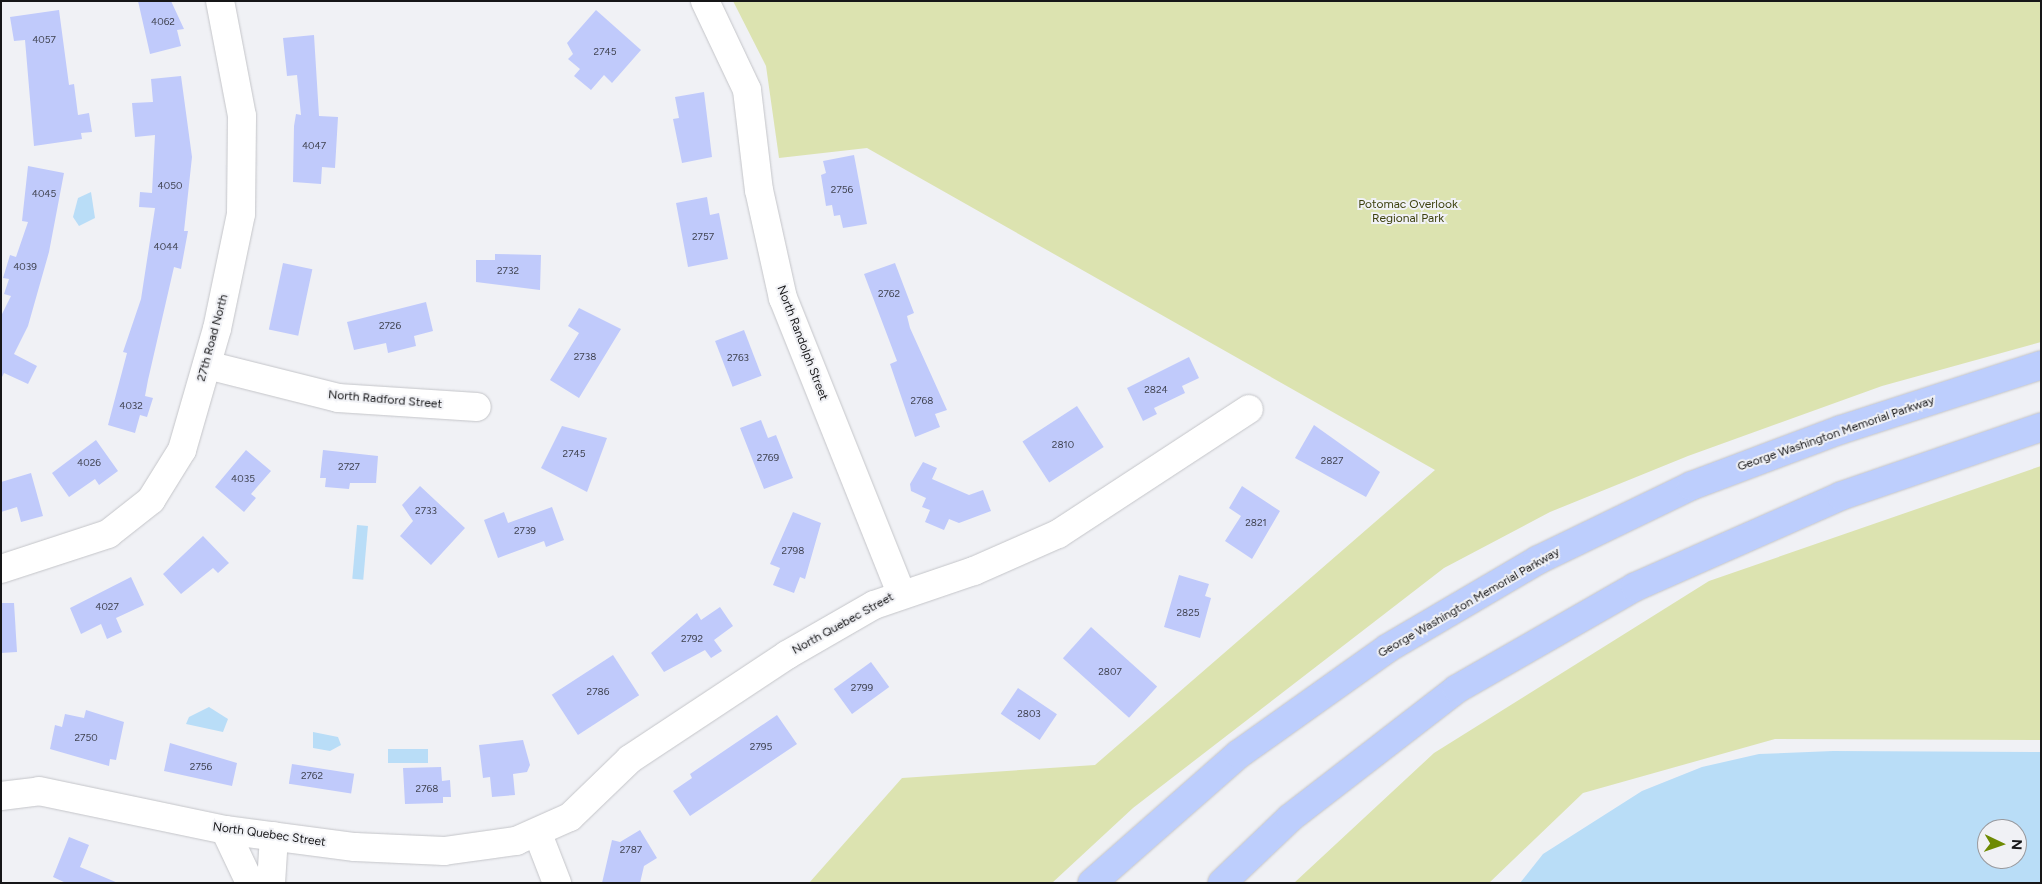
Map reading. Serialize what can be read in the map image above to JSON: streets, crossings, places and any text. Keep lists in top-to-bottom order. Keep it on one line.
{"streets":{"highway":["George Washington Memorial Parkway"],"street":["27th Road North","North Randolph Street","North Radford Street","North Quebec Street"]},"crossings":[["27th Road North","North Radford Street"],["North Randolph Street","North Quebec Street"]],"parks":["Potomac Overlook Regional Park"],"house_numbers":["4062","4057","2745","4047","4050","2756","4045","2757","4044","4039","2732","2762","2726","2738","2763","2824","2768","4032","2810","2745","2769","2827","4026","2727","4035","2733","2821","2739","2798","4027","2825","2792","2807","2799","2786","2803","2750","2795","2756","2762","2768","2787"],"north":"right"}
